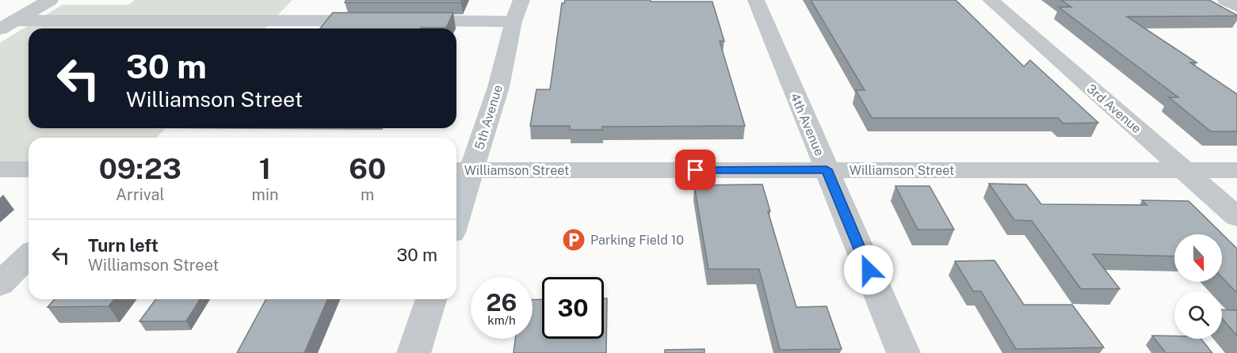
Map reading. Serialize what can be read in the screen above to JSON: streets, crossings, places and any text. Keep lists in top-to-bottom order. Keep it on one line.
{"streets":{"street":["3rd Avenue","5th Avenue","4th Avenue","Williamson Street"]},"crossings":[["3rd Avenue","Williamson Street"],["5th Avenue","Williamson Street"],["4th Avenue","Williamson Street"]],"places":{"parking":["Parking Field 10"]},"north":"bottom","page":{"turn":["30 m","Williamson Street"],"eta":["09:23","Arrival","1","min","60","m"],"list":[{"name":"Turn left","note":"Williamson Street","value":"30 m"}],"speed":"26 km/h","limit":"30"}}
